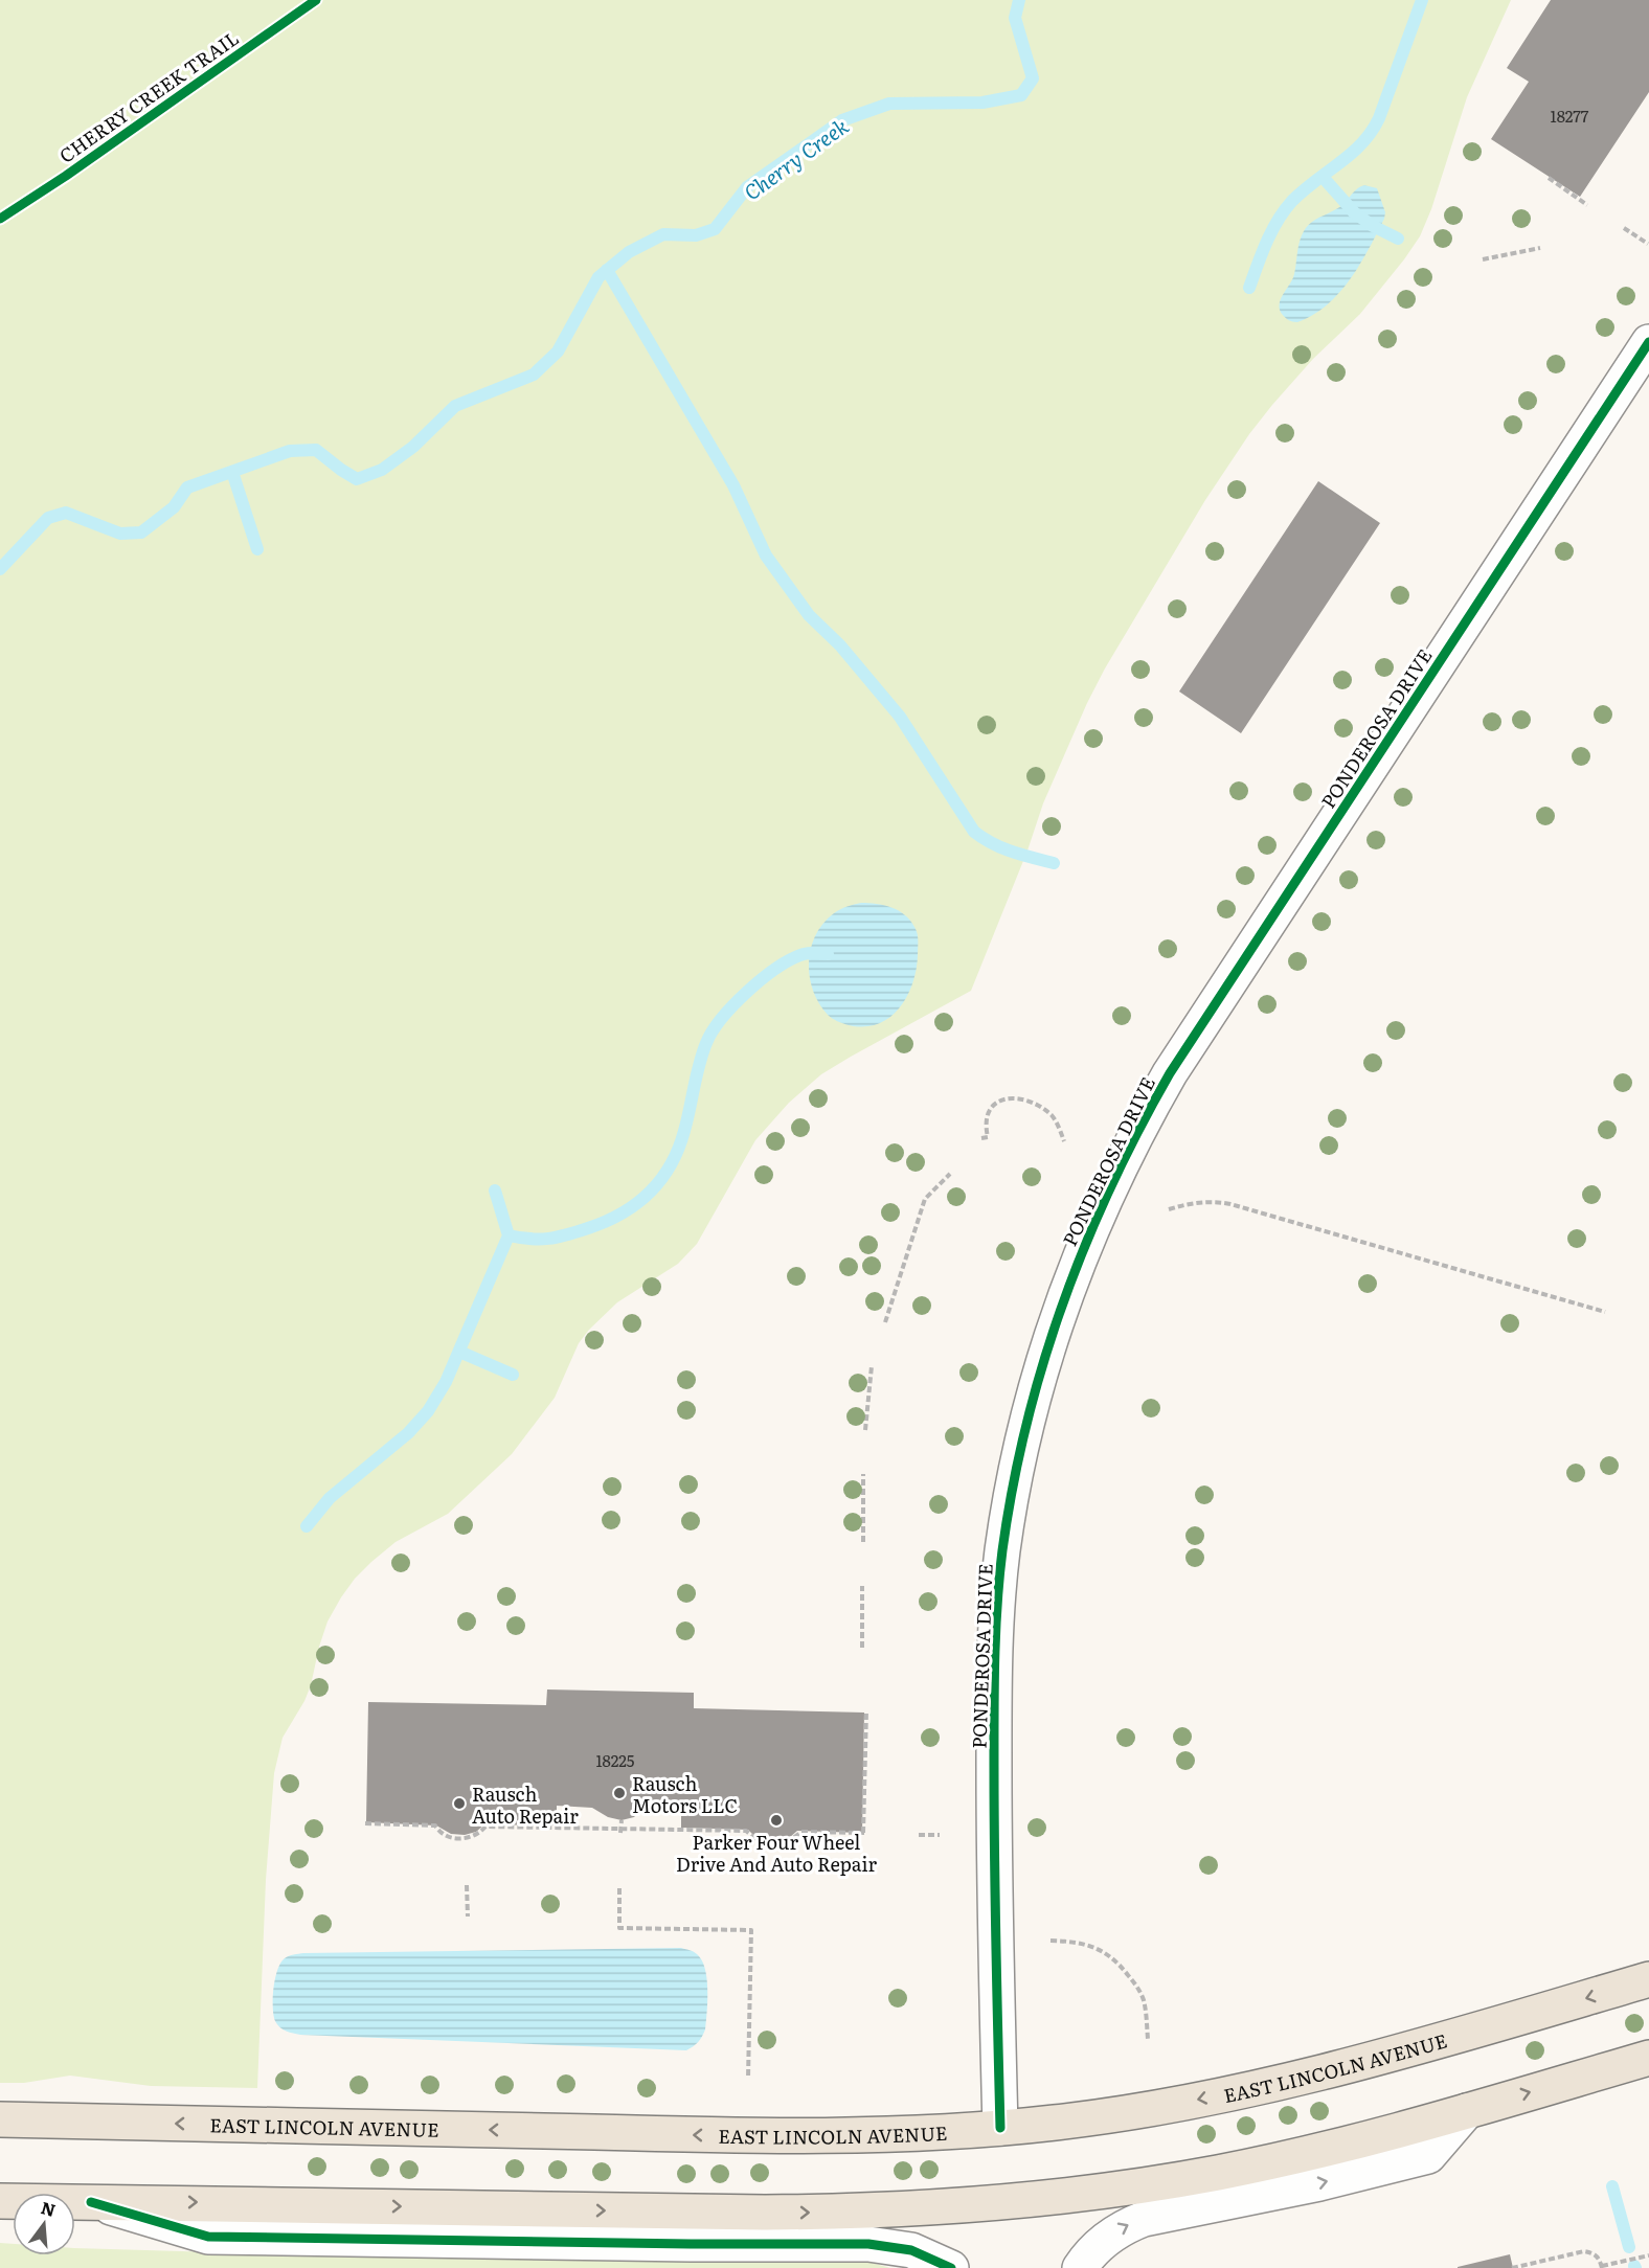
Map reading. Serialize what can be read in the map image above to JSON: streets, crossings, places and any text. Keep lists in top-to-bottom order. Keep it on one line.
{"streets":{"main road":["EAST LINCOLN AVENUE"],"street":["PONDEROSA DRIVE"],"cycle path":["CHERRY CREEK TRAIL"]},"crossings":[["PONDEROSA DRIVE","EAST LINCOLN AVENUE"]],"water":["Cherry Creek"],"places":["Rausch Motors LLC","Rausch Auto Repair","Parker Four Wheel Drive And Auto Repair"],"house_numbers":["18277","18225"],"north":"top"}
